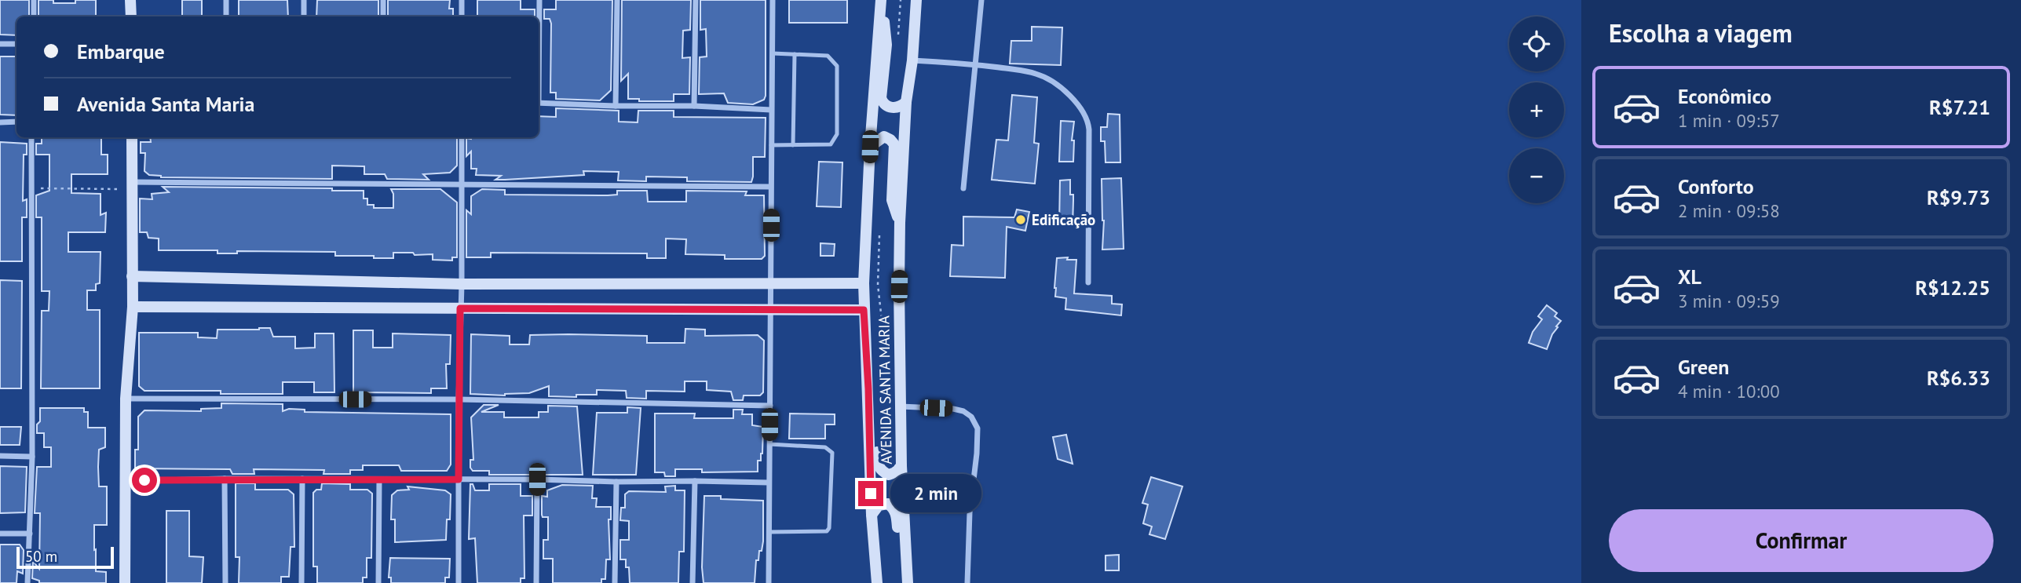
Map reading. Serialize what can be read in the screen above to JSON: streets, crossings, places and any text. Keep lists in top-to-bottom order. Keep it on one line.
{"streets":{"street":["AVENIDA SANTA MARIA"]},"places":["Edificação"],"scale_bar":"50 m","page":{"heading":"Escolha a viagem","map_buttons":["+","−"],"banner":["Embarque","Avenida Santa Maria"],"list":[{"name":"Econômico","note":"1 min · 09:57","value":"R$7.21"},{"name":"Conforto","note":"2 min · 09:58","value":"R$9.73"},{"name":"XL","note":"3 min · 09:59","value":"R$12.25"},{"name":"Green","note":"4 min · 10:00","value":"R$6.33"}],"bubble":"2 min","buttons":"Confirmar","scale":"50 m"}}
